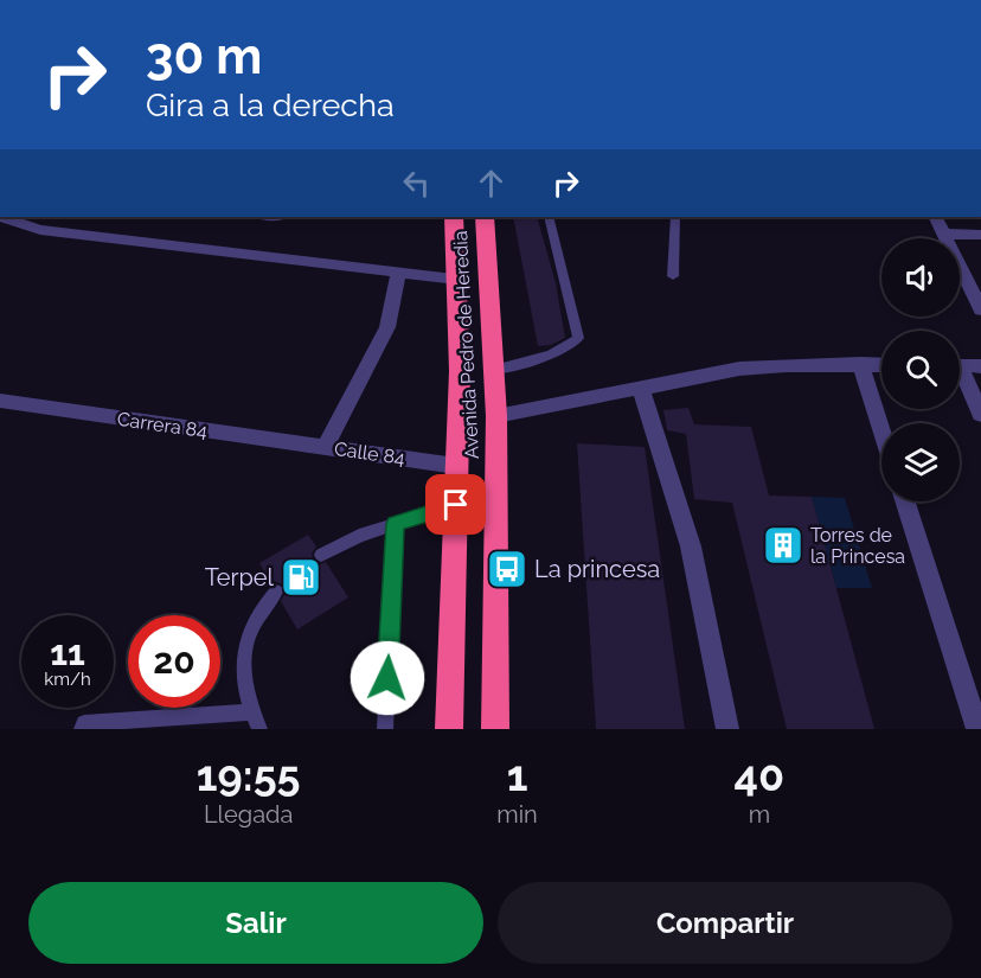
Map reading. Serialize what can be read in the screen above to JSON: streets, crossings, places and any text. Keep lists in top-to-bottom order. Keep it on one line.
{"streets":{"highway":["Avenida Pedro de Heredia"],"street":["Carrera 84","Calle 84"]},"crossings":[["Avenida Pedro de Heredia","Calle 84"],["Carrera 84","Calle 84"]],"places":{"building":["Torres de la Princesa"],"bus stop":["La princesa"],"fuel station":["Terpel"]},"page":{"turn":["30 m","Gira a la derecha"],"speed":"11 km/h","limit":"20","eta":["19:55","Llegada","1","min","40","m"],"buttons":["Salir","Compartir"]}}
